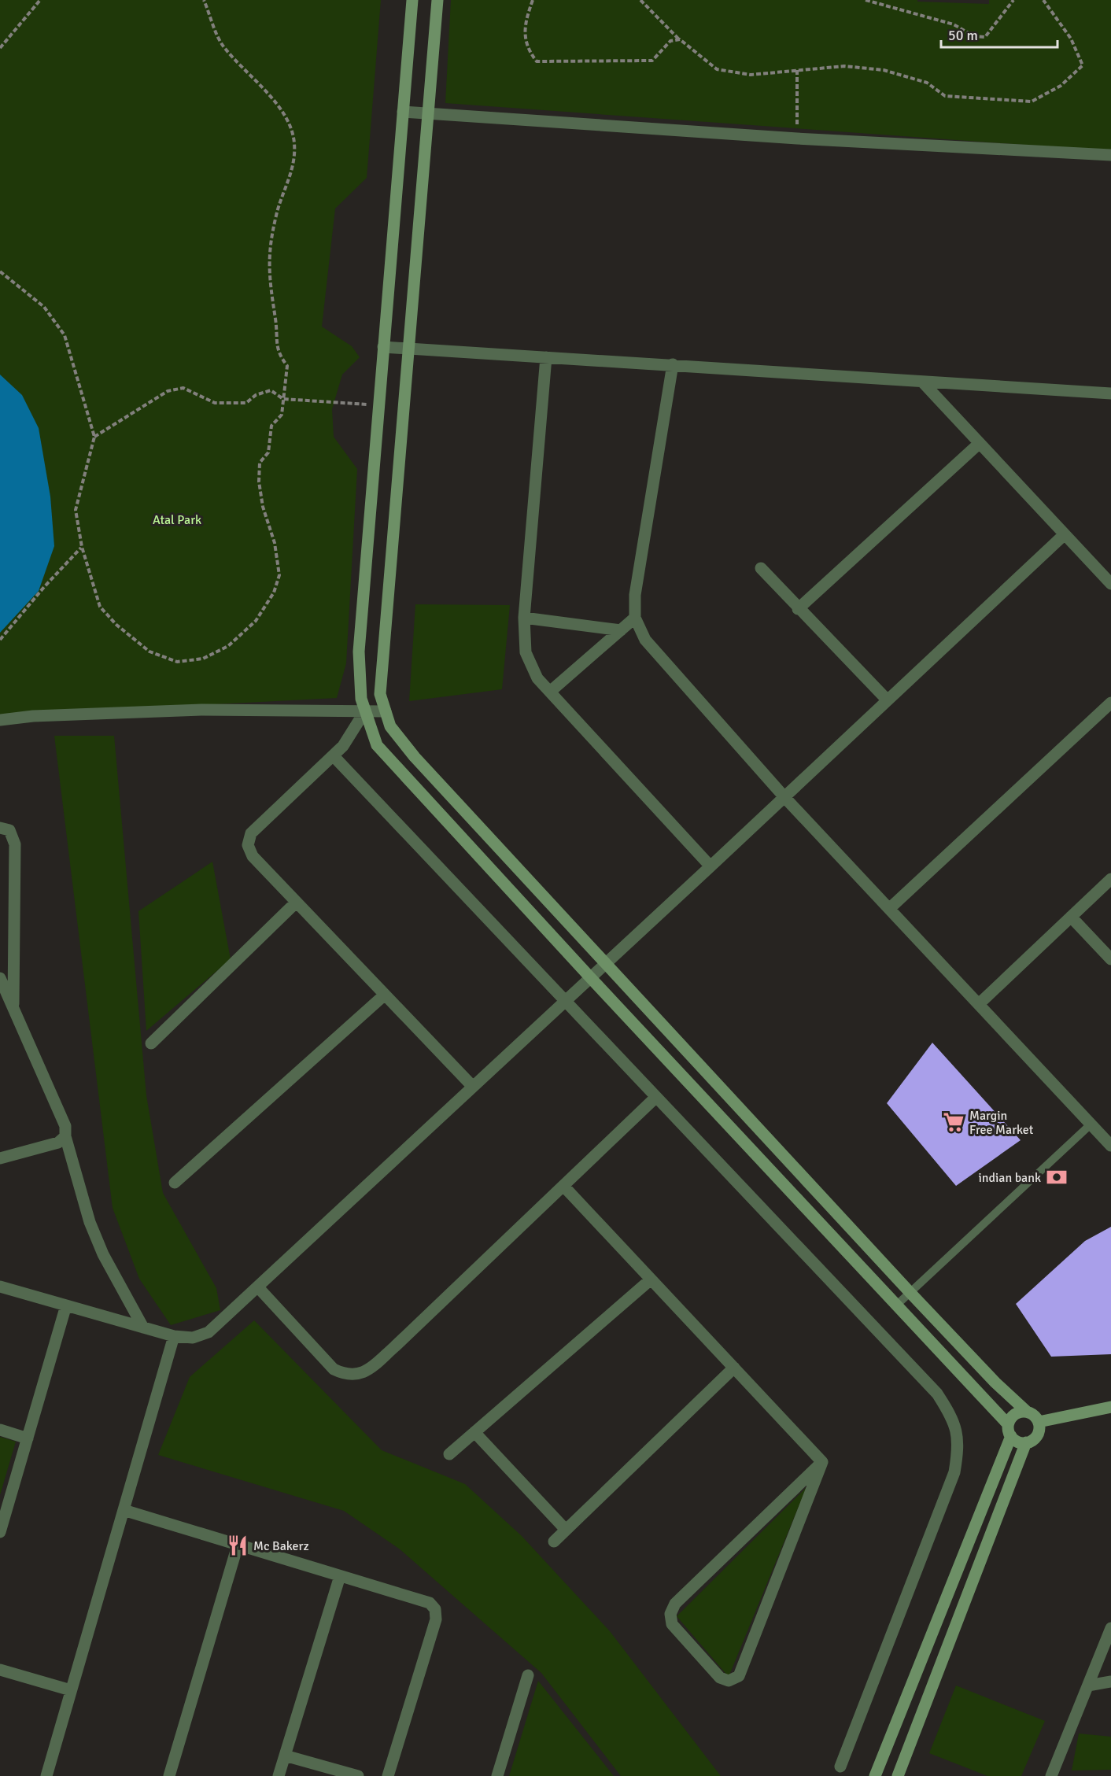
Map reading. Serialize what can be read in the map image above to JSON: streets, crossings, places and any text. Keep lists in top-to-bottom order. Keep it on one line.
{"parks":["Atal Park"],"places":{"supermarket":["Margin Free Market"],"bank":["indian bank"],"restaurant":["Mc Bakerz"]},"scale_bar":"50 m"}
